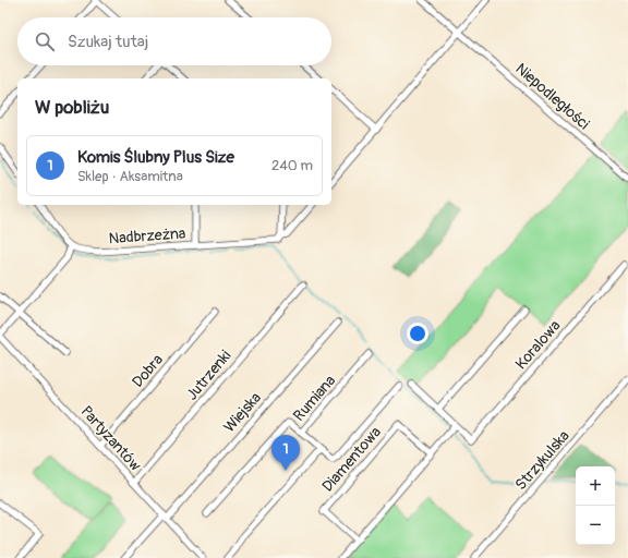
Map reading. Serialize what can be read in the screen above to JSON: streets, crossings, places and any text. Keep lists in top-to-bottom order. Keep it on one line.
{"streets":{"street":["Niepodległości","Nadbrzeżna","Koralowa","Dobra","Jutrzenki","Rumiana","Wiejska","Partyzantów","Diamentowa","Strzykulska"]},"crossings":[["Dobra","Partyzantów"],["Jutrzenki","Partyzantów"],["Wiejska","Partyzantów"]],"page":{"search":"Szukaj tutaj","heading":"W pobliżu","list":[{"mark":"1","name":"Komis Ślubny Plus Size","note":"Sklep · Aksamitna","value":"240 m"}],"pins":"1","map_buttons":["+","−"]}}
